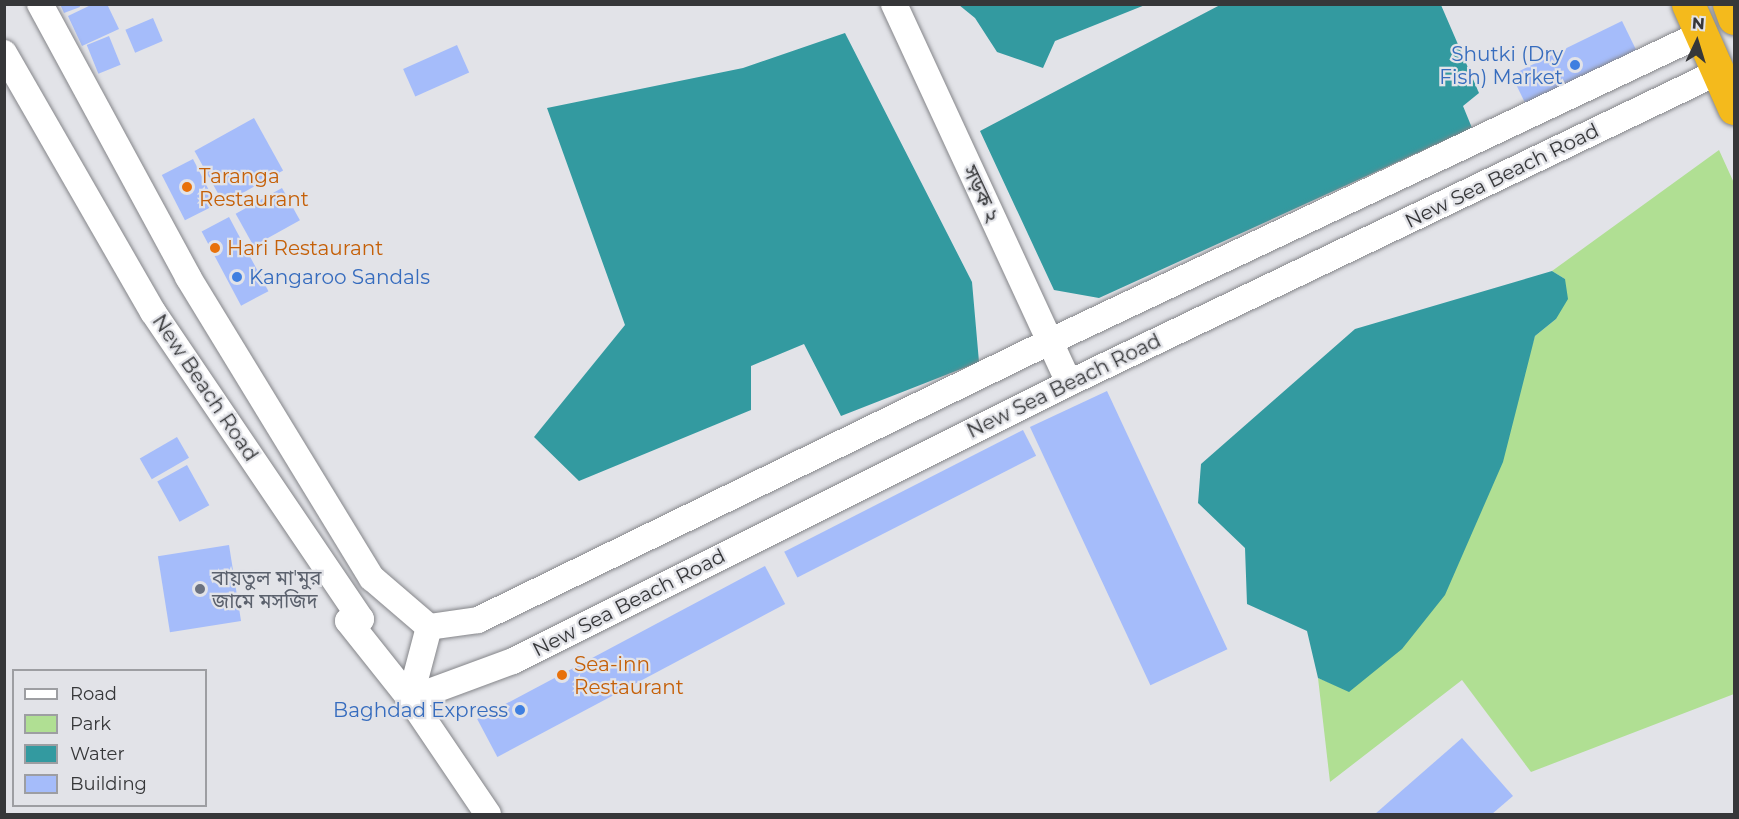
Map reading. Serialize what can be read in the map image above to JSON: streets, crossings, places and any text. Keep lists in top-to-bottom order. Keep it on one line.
{"streets":{"street":["New Sea Beach Road","সড়ক ২","New Beach Road"]},"crossings":[["New Sea Beach Road","সড়ক ২"],["New Sea Beach Road","New Beach Road"]],"places":["Shutki (Dry Fish) Market","Taranga Restaurant","Hari Restaurant","Kangaroo Sandals","বায়তুল মা'মুর জামে মসজিদ","Sea-inn Restaurant","Baghdad Express"],"legend":["Road","Park","Water","Building"],"north":"top"}
